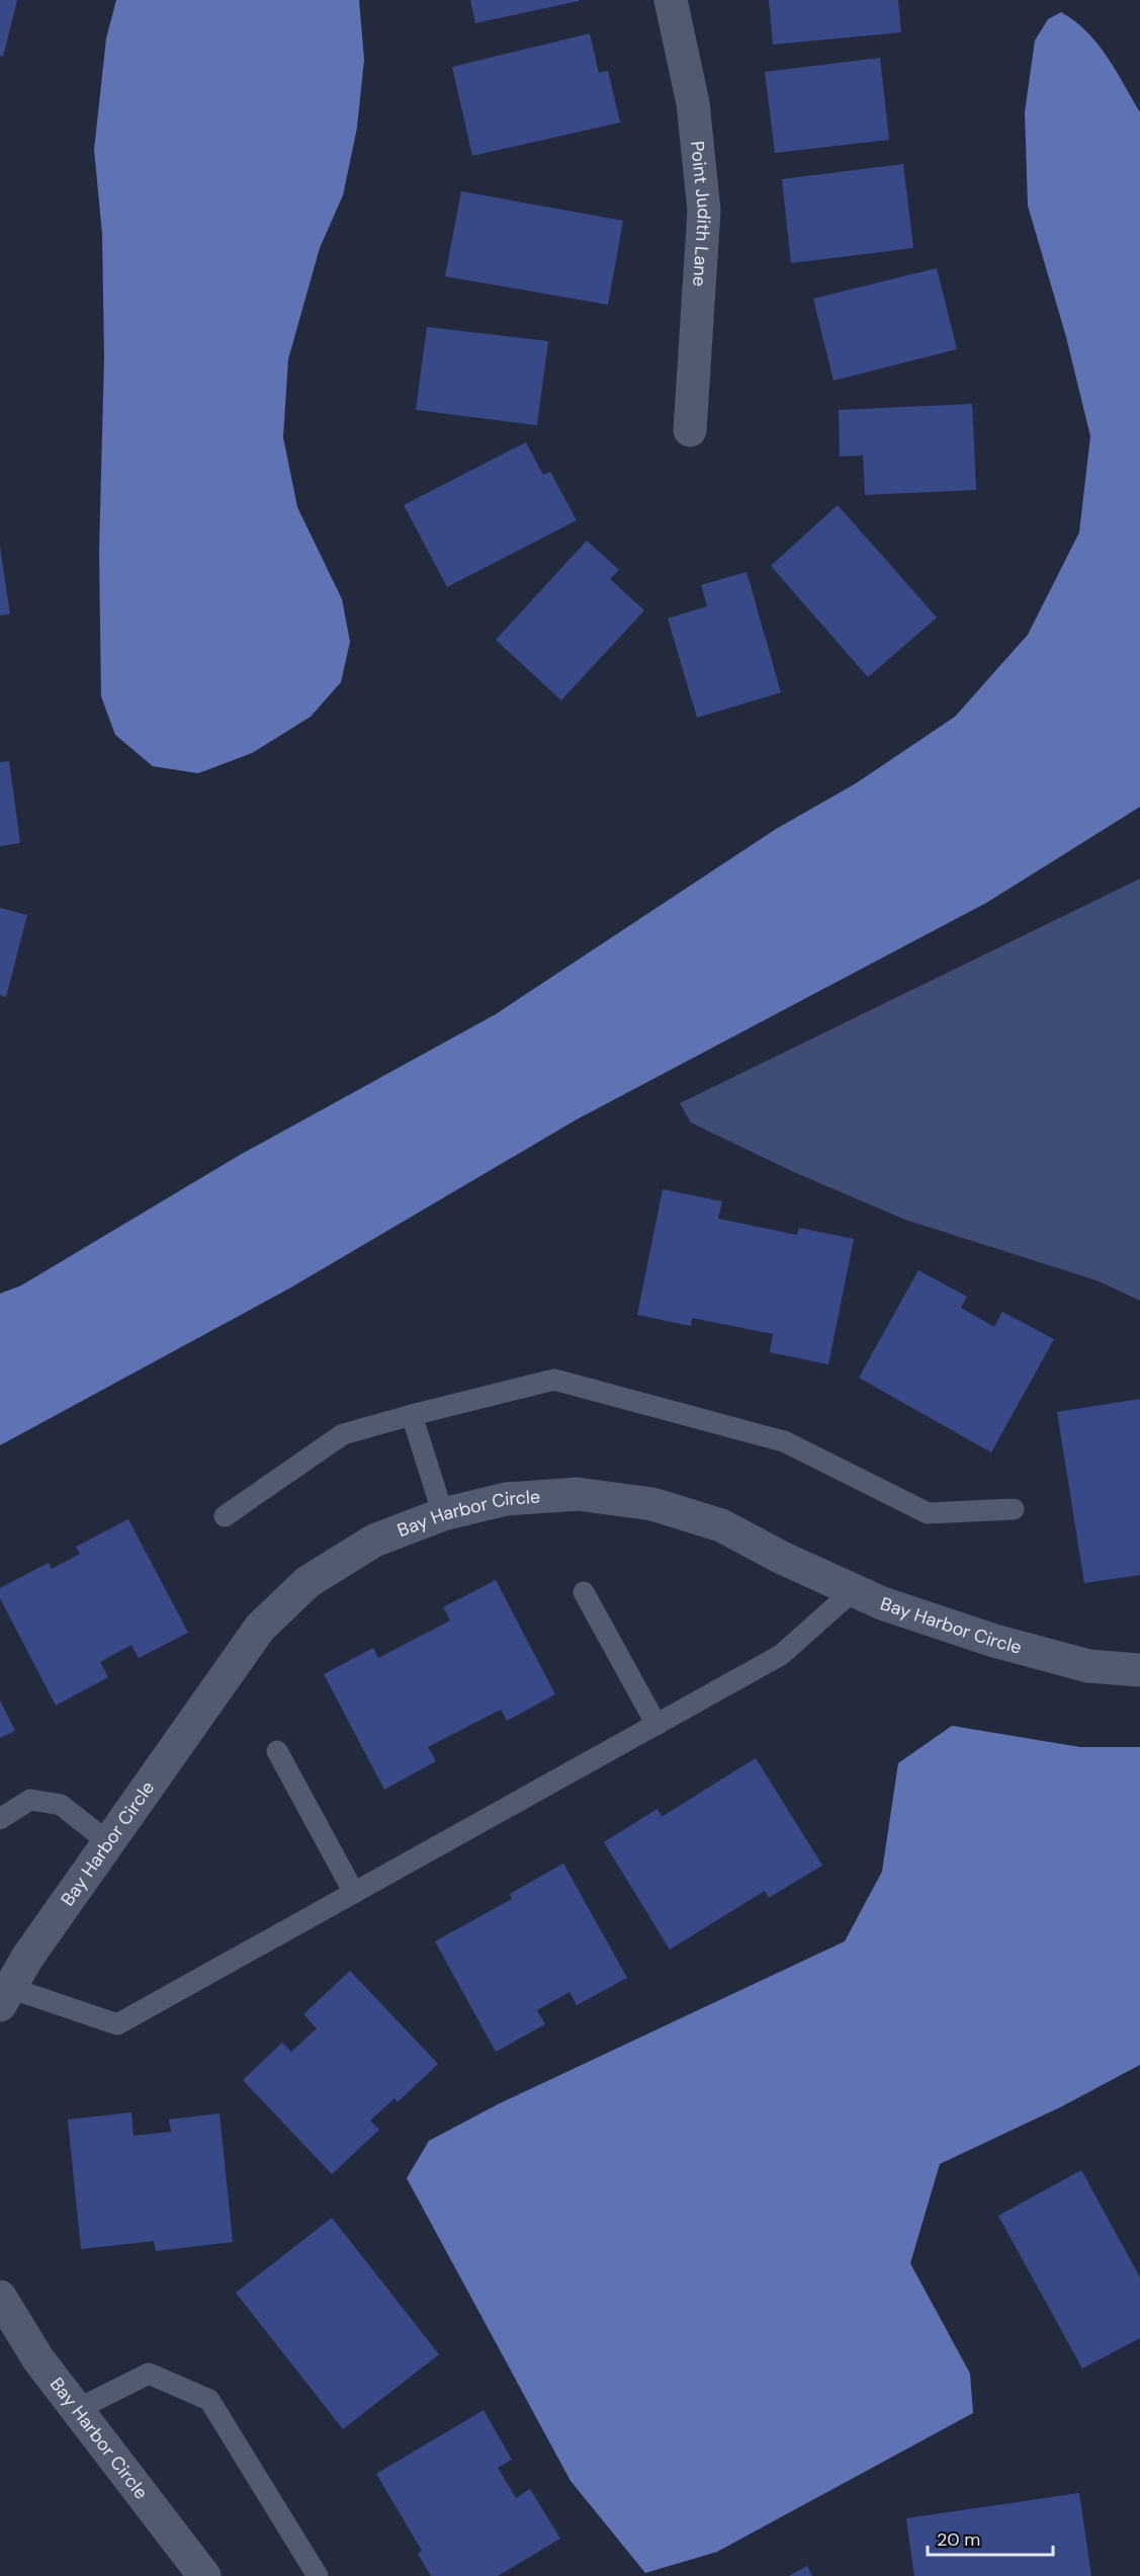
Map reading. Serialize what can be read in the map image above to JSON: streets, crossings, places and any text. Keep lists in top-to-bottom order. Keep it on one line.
{"streets":{"street":["Point Judith Lane","Bay Harbor Circle"]},"scale_bar":"20 m"}
